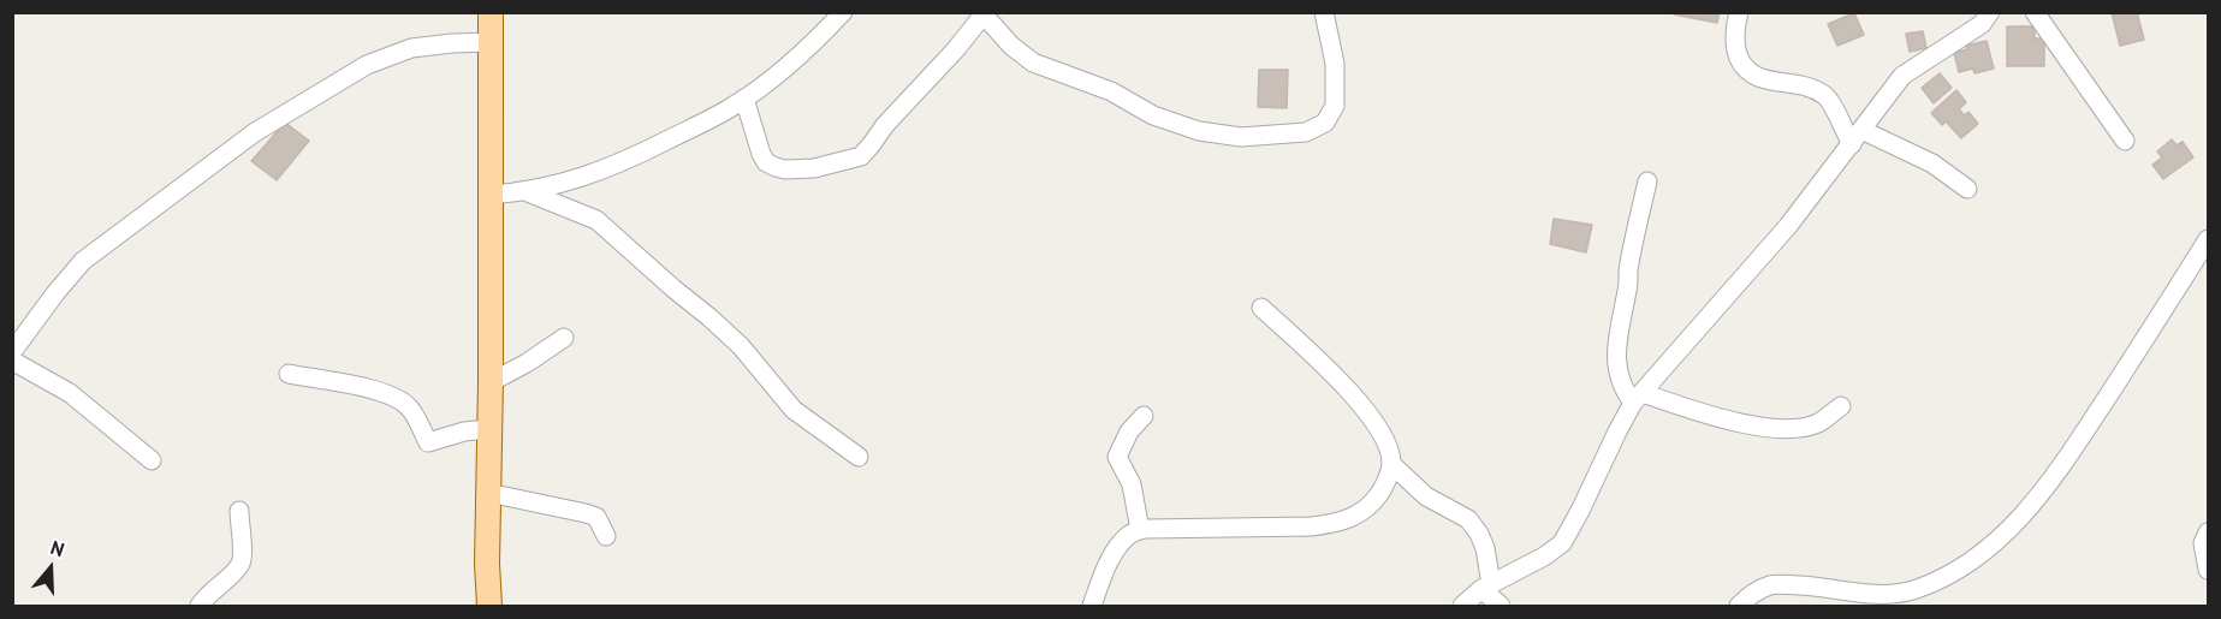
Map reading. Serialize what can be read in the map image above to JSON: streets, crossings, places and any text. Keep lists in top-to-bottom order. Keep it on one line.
{"north":"top"}
